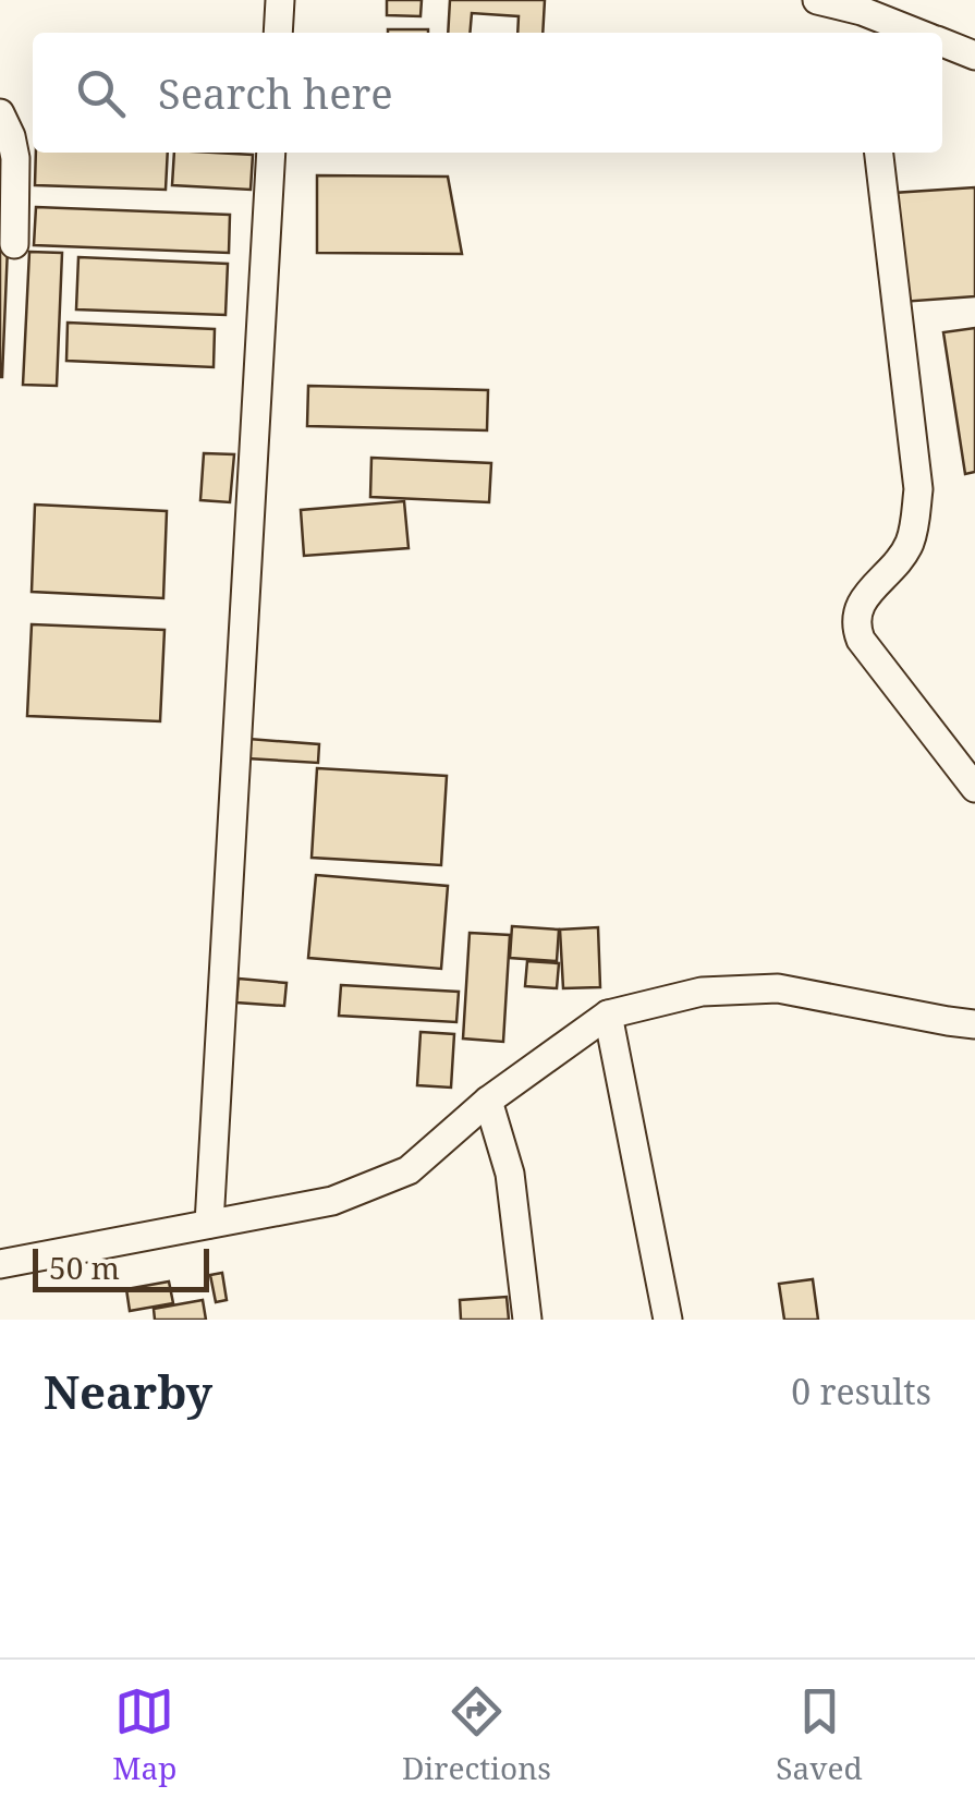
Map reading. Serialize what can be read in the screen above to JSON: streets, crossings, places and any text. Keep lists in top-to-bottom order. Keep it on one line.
{"scale_bar":"50 m","page":{"search":"Search here","scale":"50 m","heading":["Nearby","0 results"],"nav":["Map","Directions","Saved"]}}
